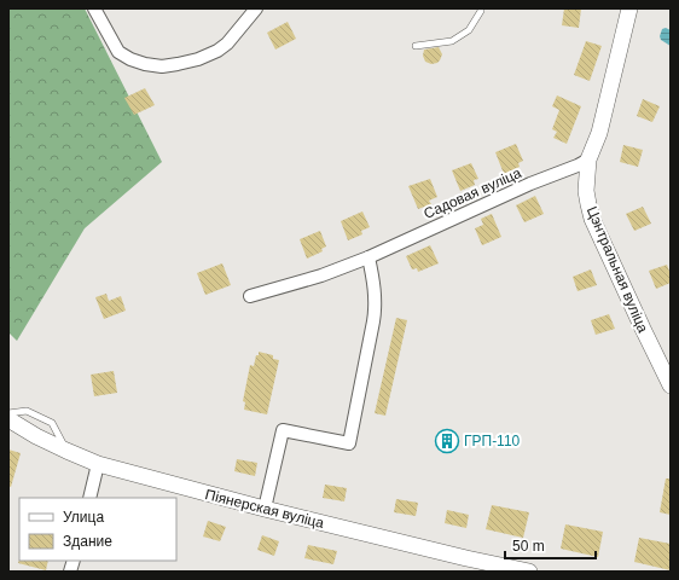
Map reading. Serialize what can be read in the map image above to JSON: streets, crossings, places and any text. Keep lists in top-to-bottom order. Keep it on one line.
{"streets":{"street":["Садовая вуліца","Цэнтральная вуліца","Піянерская вуліца"]},"crossings":[["Садовая вуліца","Цэнтральная вуліца"]],"places":{"building":["ГРП-110"]},"legend":["Улица","Здание"],"scale_bar":"50 m"}
